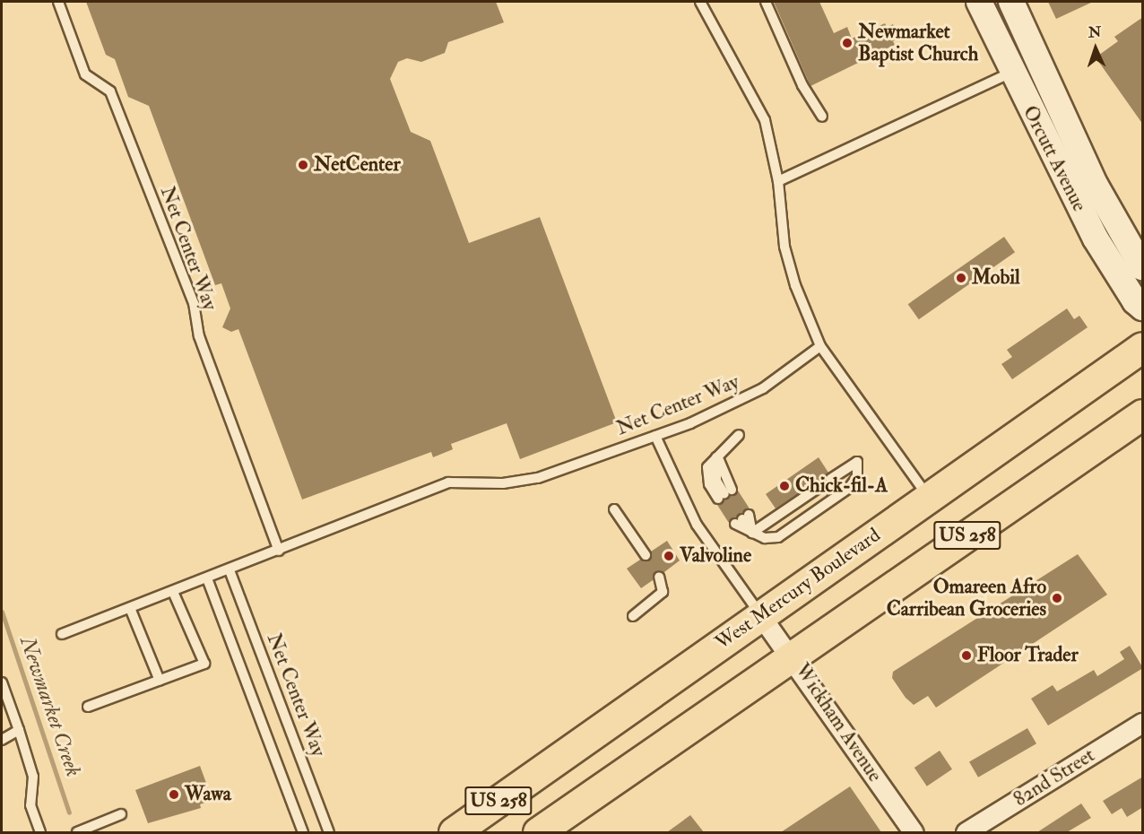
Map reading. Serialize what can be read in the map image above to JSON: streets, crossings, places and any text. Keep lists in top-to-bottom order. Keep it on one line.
{"streets":{"highway":["US 258","West Mercury Boulevard"],"main road":["Orcutt Avenue"],"street":["Wickham Avenue","82nd Street"],"lane":["Net Center Way"]},"crossings":[["US 258","Wickham Avenue"],["West Mercury Boulevard","Wickham Avenue"]],"water":["Newmarket Creek"],"places":["Newmarket Baptist Church","NetCenter","Mobil","Chick-fil-A","Valvoline","Omareen Afro Carribean Groceries","Floor Trader","Wawa"],"north":"top"}
